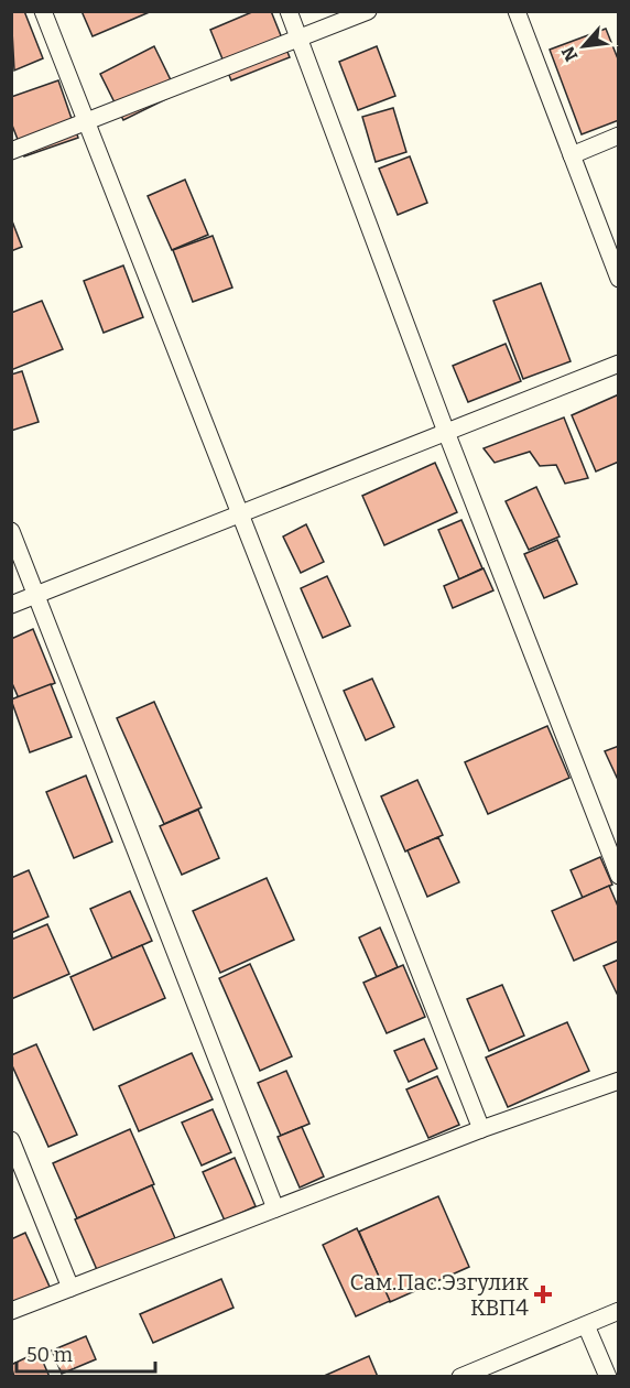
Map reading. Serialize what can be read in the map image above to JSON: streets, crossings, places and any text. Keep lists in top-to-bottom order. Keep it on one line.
{"places":{"health":["Сам.Пас.Эзгулик КВП4"]},"scale_bar":"50 m","north":"bottom left"}
